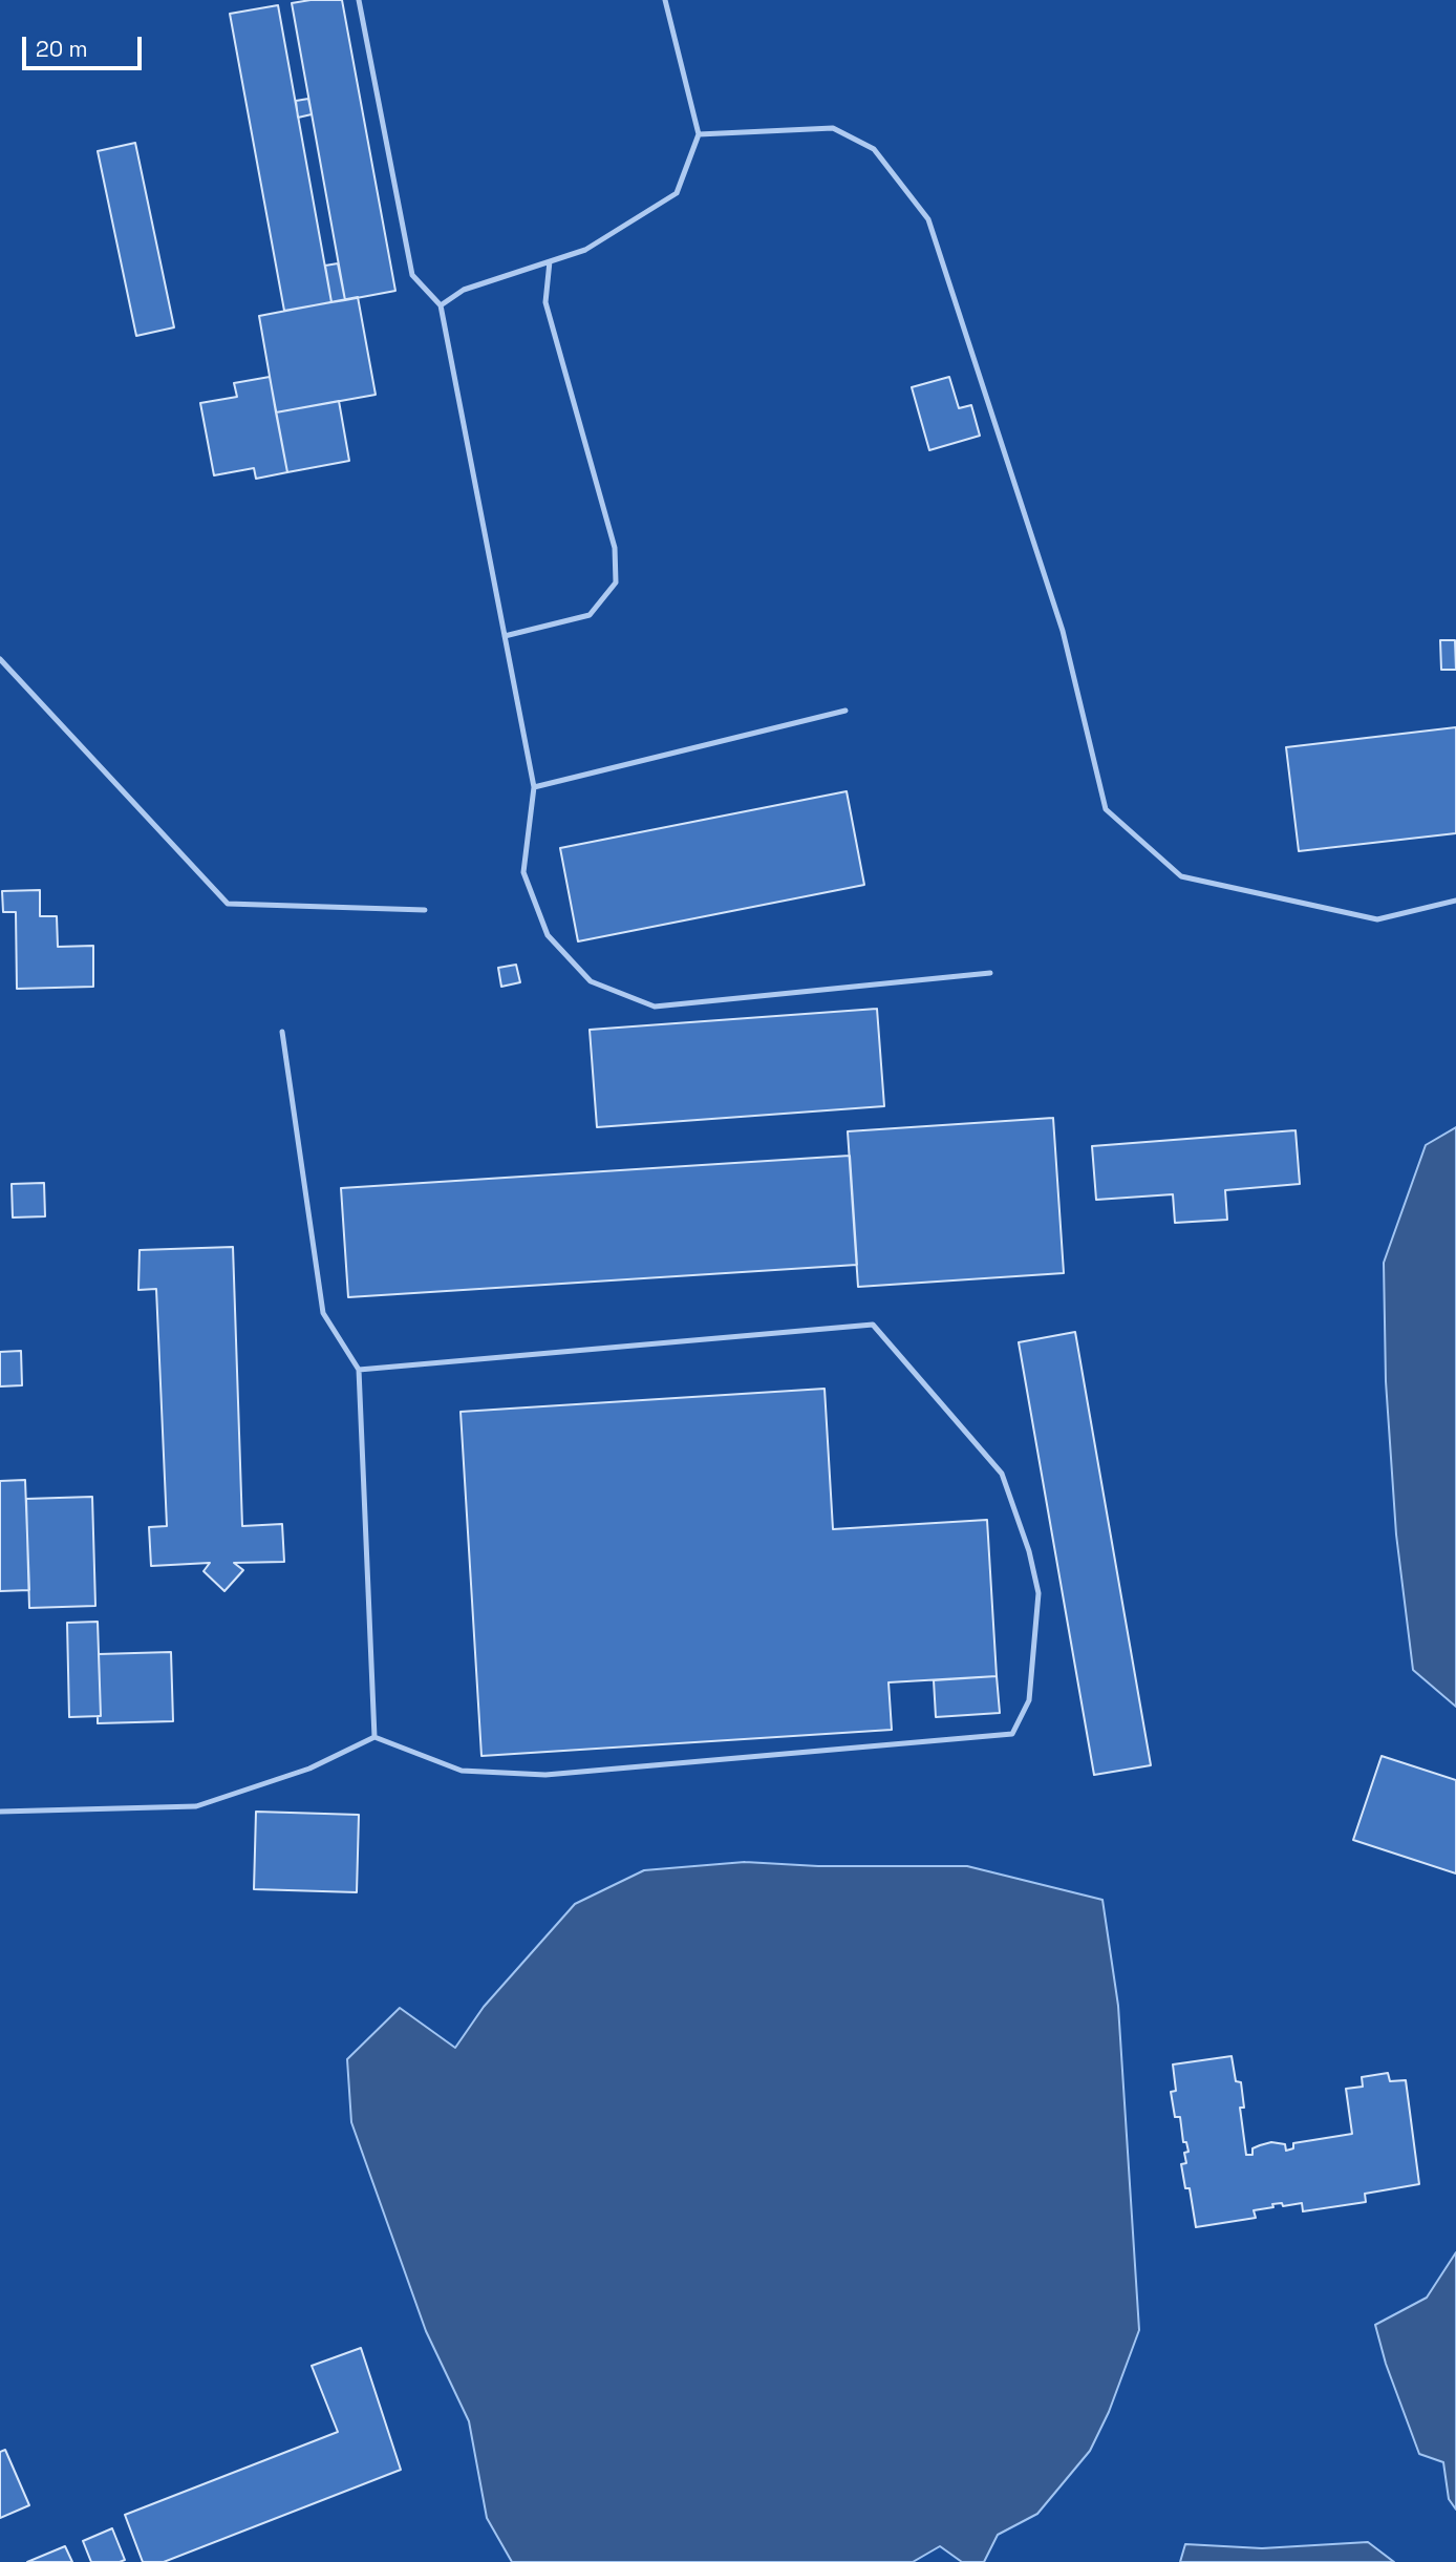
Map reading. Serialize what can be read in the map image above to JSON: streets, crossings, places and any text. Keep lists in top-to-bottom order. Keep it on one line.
{"scale_bar":"20 m"}
